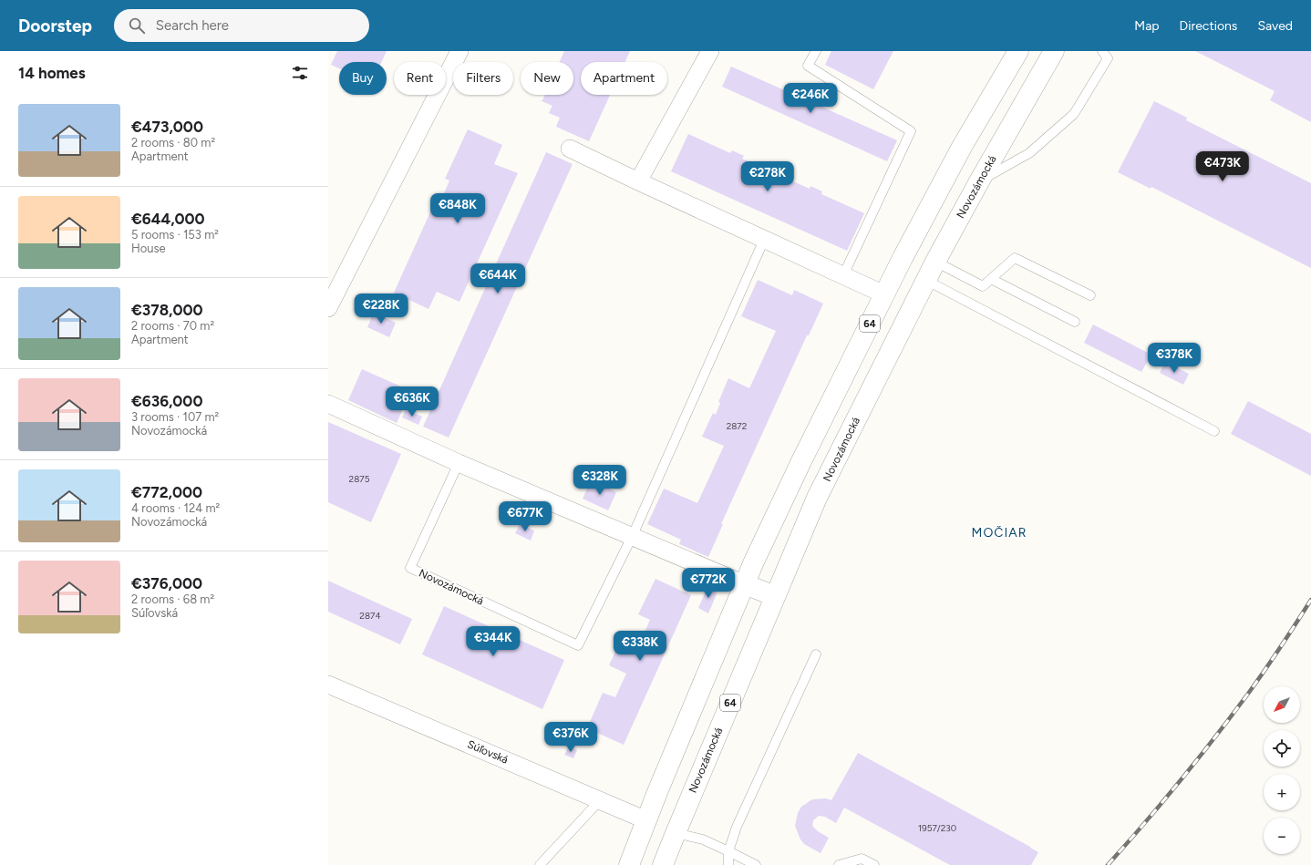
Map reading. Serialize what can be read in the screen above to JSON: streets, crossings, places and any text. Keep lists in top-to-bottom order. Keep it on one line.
{"streets":{"main road":["Novozámocká","64"],"street":["Súľovská"]},"crossings":[["64","Súľovská"]],"districts":["MOČIAR"],"house_numbers":["2872","2875","2874","1957/230"],"north":"bottom left","page":{"header":"Doorstep","search":"Search here","nav":["Map","Directions","Saved"],"heading":"14 homes","chip":["Buy","Rent","Filters","New","Apartment"],"price":["€246K","€473K","€278K","€848K","€644K","€228K","€378K","€636K","€328K","€677K","€772K","€344K","€338K","€376K"],"list":[{"name":"€473,000","note":"2 rooms · 80 m² · Apartment"},{"name":"€644,000","note":"5 rooms · 153 m² · House"},{"name":"€378,000","note":"2 rooms · 70 m² · Apartment"},{"name":"€636,000","note":"3 rooms · 107 m² · Novozámocká"},{"name":"€772,000","note":"4 rooms · 124 m² · Novozámocká"},{"name":"€376,000","note":"2 rooms · 68 m² · Súľovská"}],"map_buttons":["+","−"]}}
